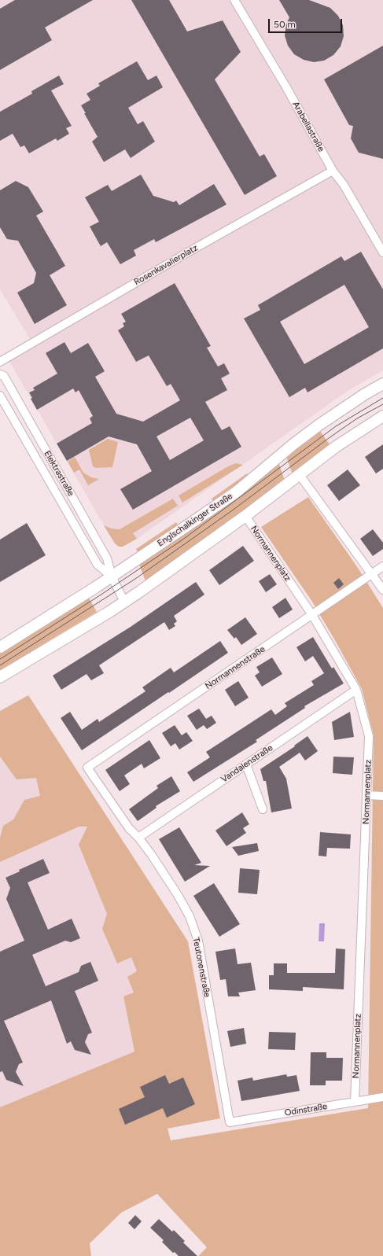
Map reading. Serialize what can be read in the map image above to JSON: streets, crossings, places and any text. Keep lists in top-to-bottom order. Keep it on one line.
{"streets":{"main road":["Englschalkinger Straße"],"street":["Arabellastraße","Rosenkavalierplatz","Elektrastraße","Normannenplatz","Normannenstraße","Vandalenstraße","Teutonenstraße","Odinstraße"]},"crossings":[["Arabellastraße","Rosenkavalierplatz"],["Elektrastraße","Englschalkinger Straße"],["Normannenplatz","Normannenstraße"],["Normannenplatz","Vandalenstraße"],["Normannenplatz","Odinstraße"],["Normannenstraße","Teutonenstraße"],["Vandalenstraße","Teutonenstraße"],["Teutonenstraße","Odinstraße"]],"scale_bar":"50 m"}
